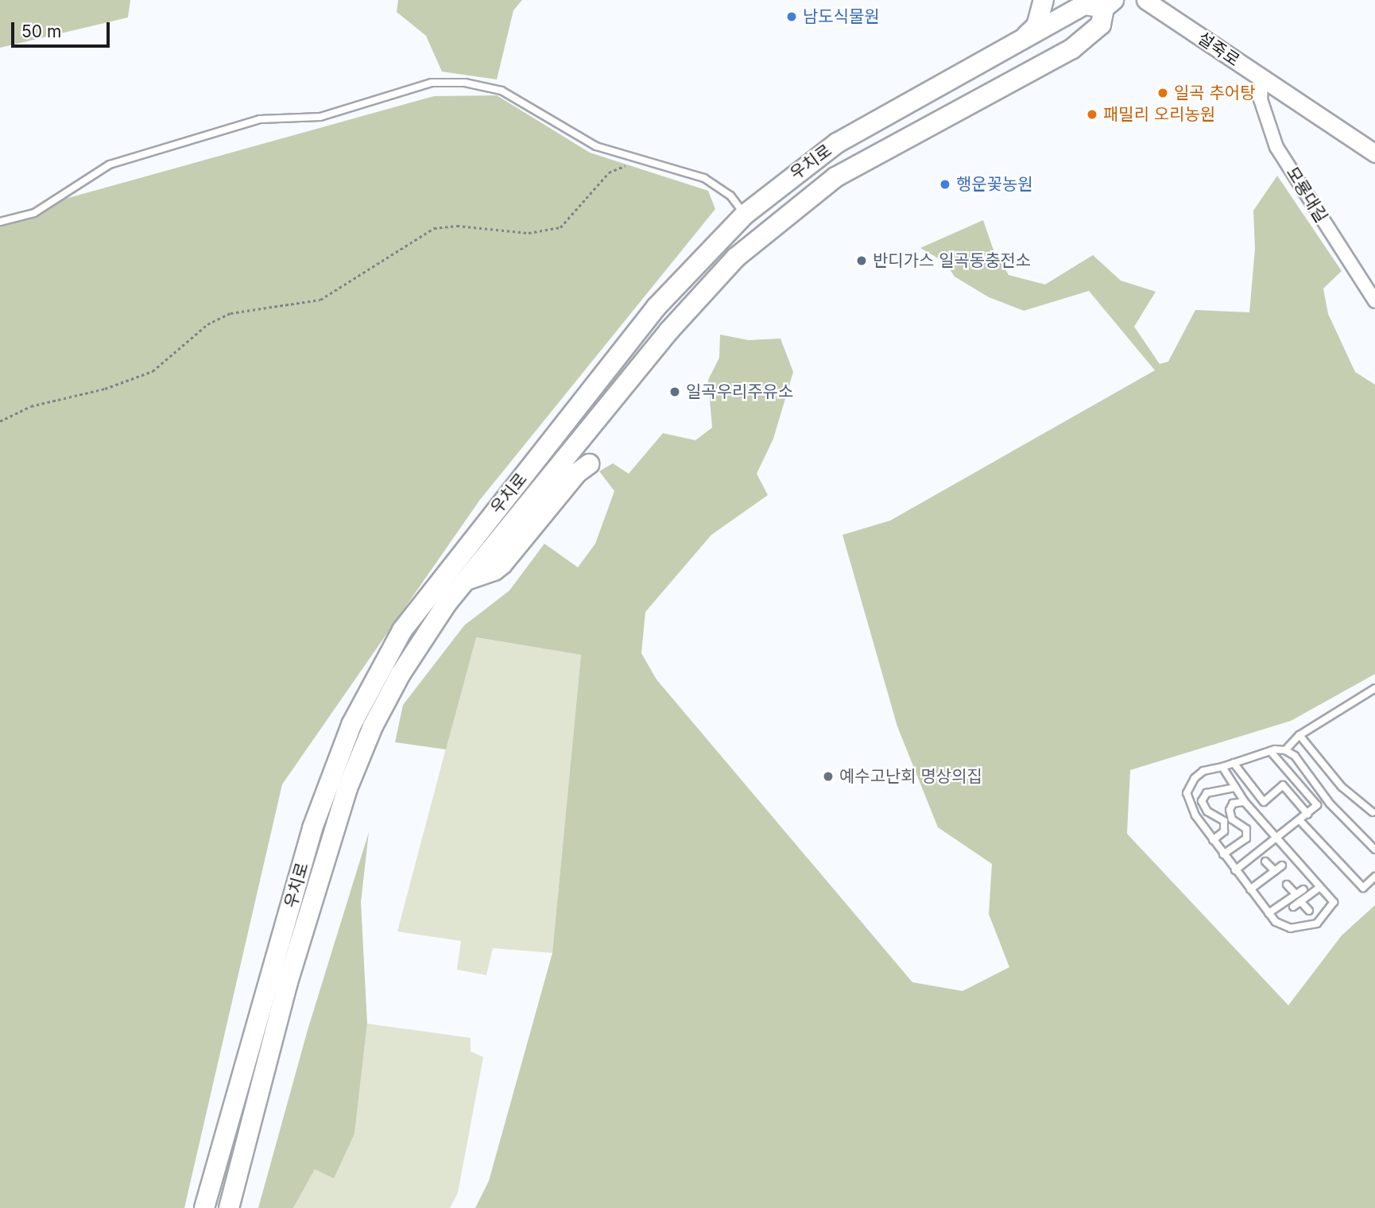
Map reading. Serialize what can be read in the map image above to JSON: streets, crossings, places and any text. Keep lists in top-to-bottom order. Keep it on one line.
{"streets":{"main road":["설죽로","우치로"],"street":["모룡대길"]},"crossings":[["설죽로","모룡대길"]],"places":["남도식물원","일곡 추어탕","패밀리 오리농원","행운꽃농원","반디가스 일곡동충전소","일곡우리주유소","예수고난회 명상의집"],"scale_bar":"50 m"}
